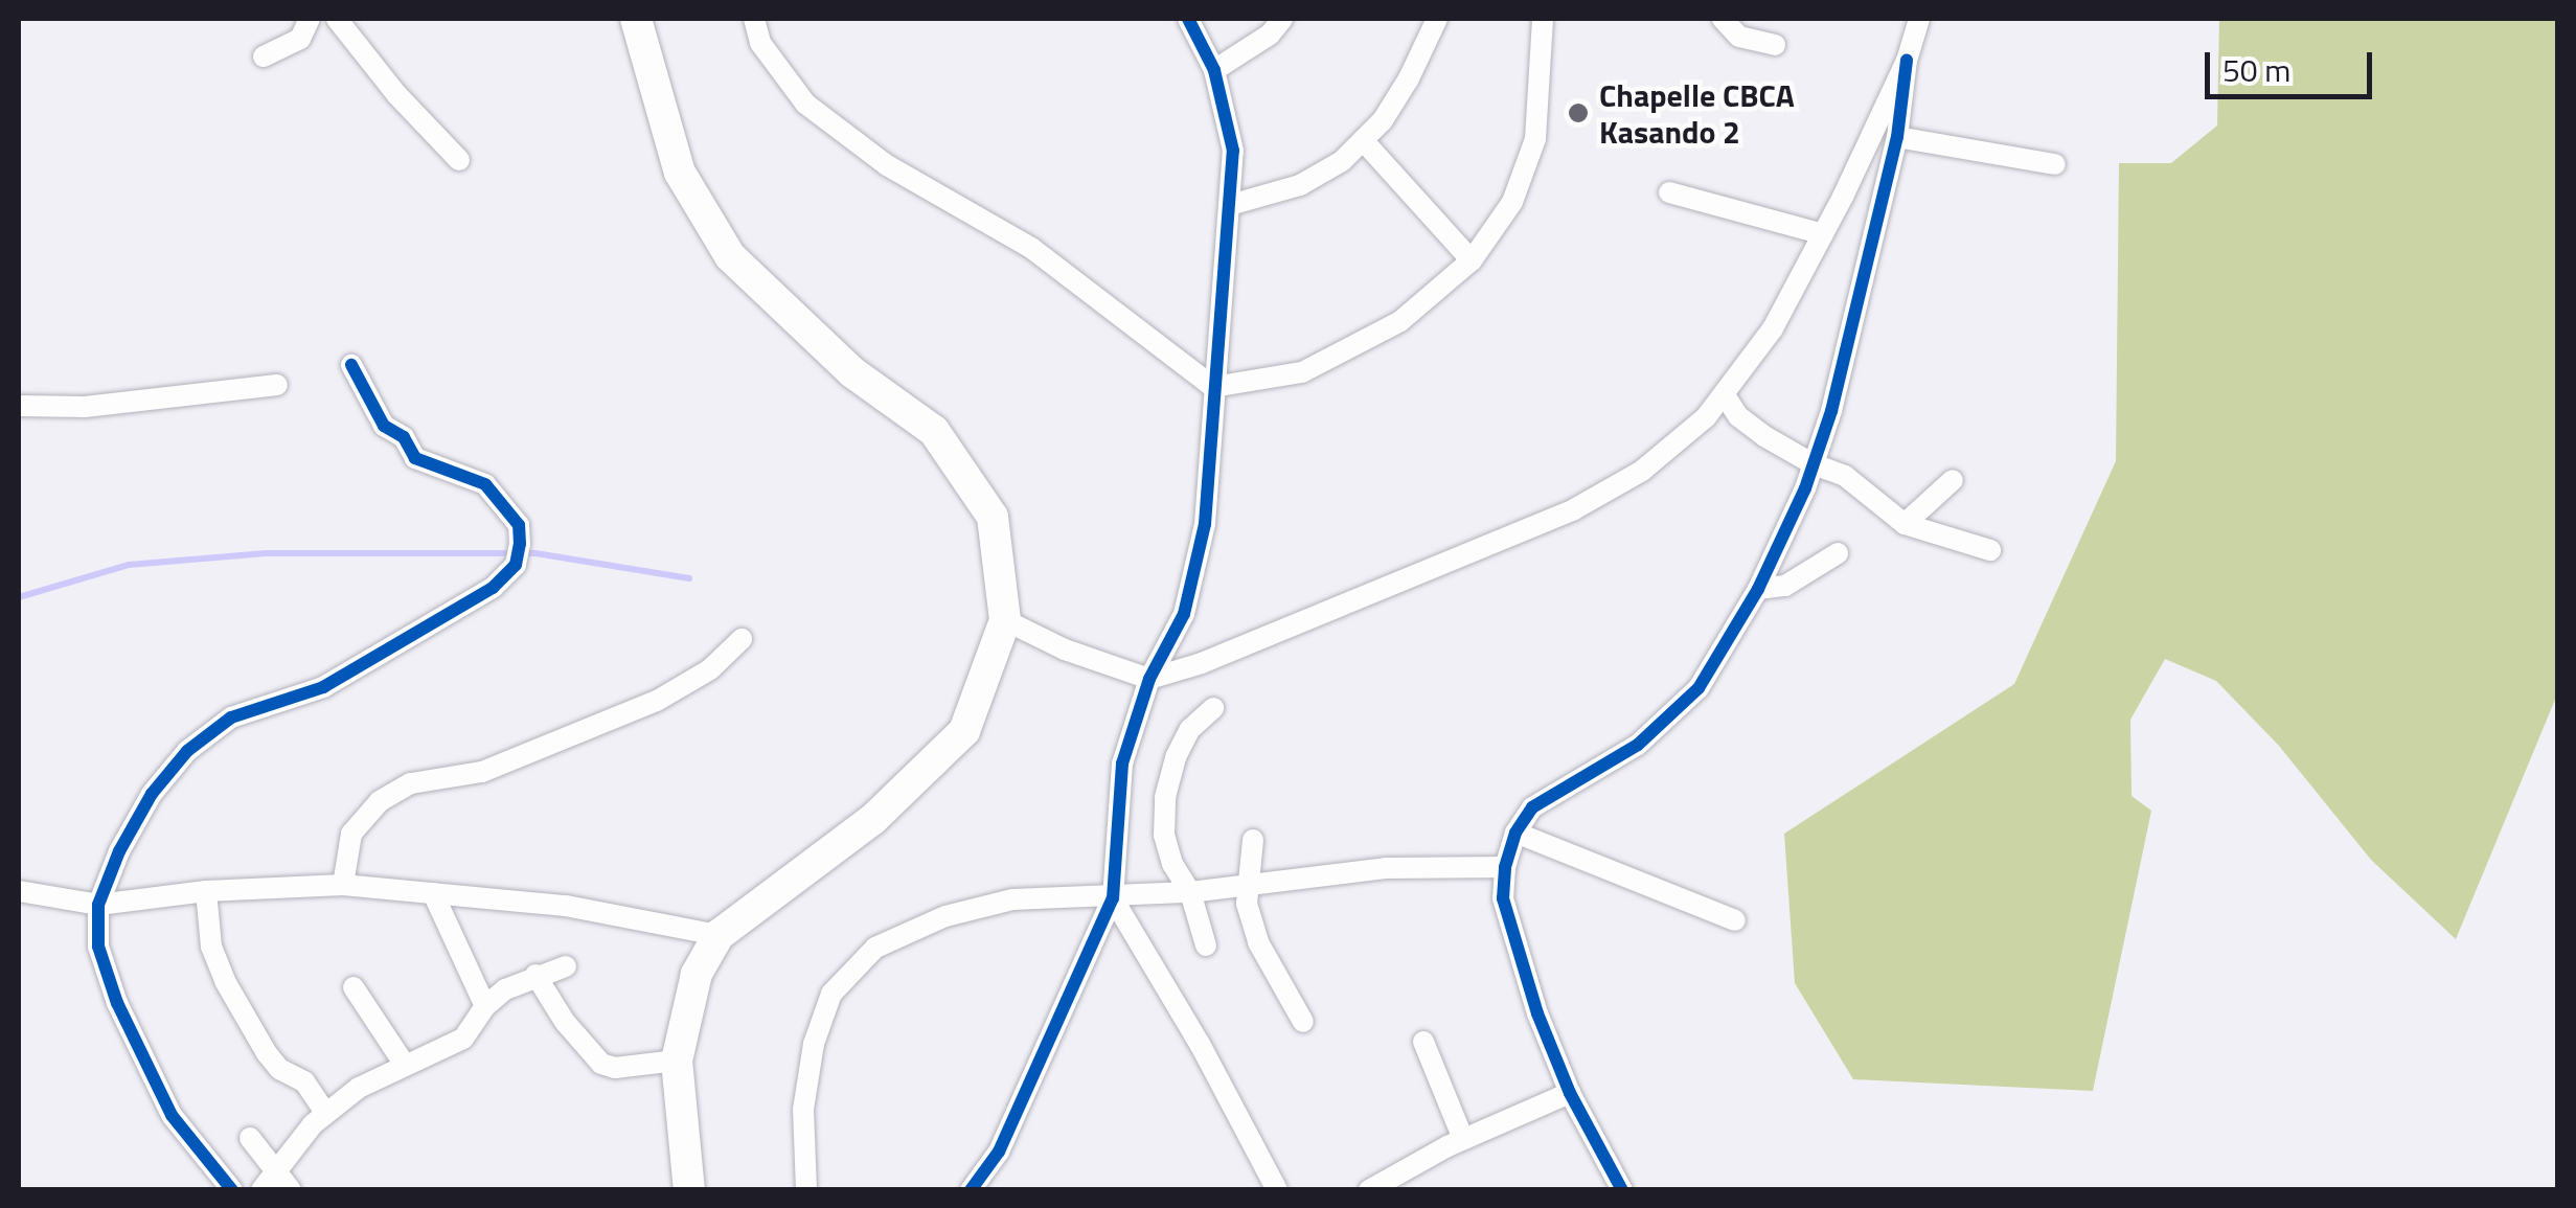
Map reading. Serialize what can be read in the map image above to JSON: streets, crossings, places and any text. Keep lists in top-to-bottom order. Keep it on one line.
{"places":["Chapelle CBCA Kasando 2"],"scale_bar":"50 m"}
